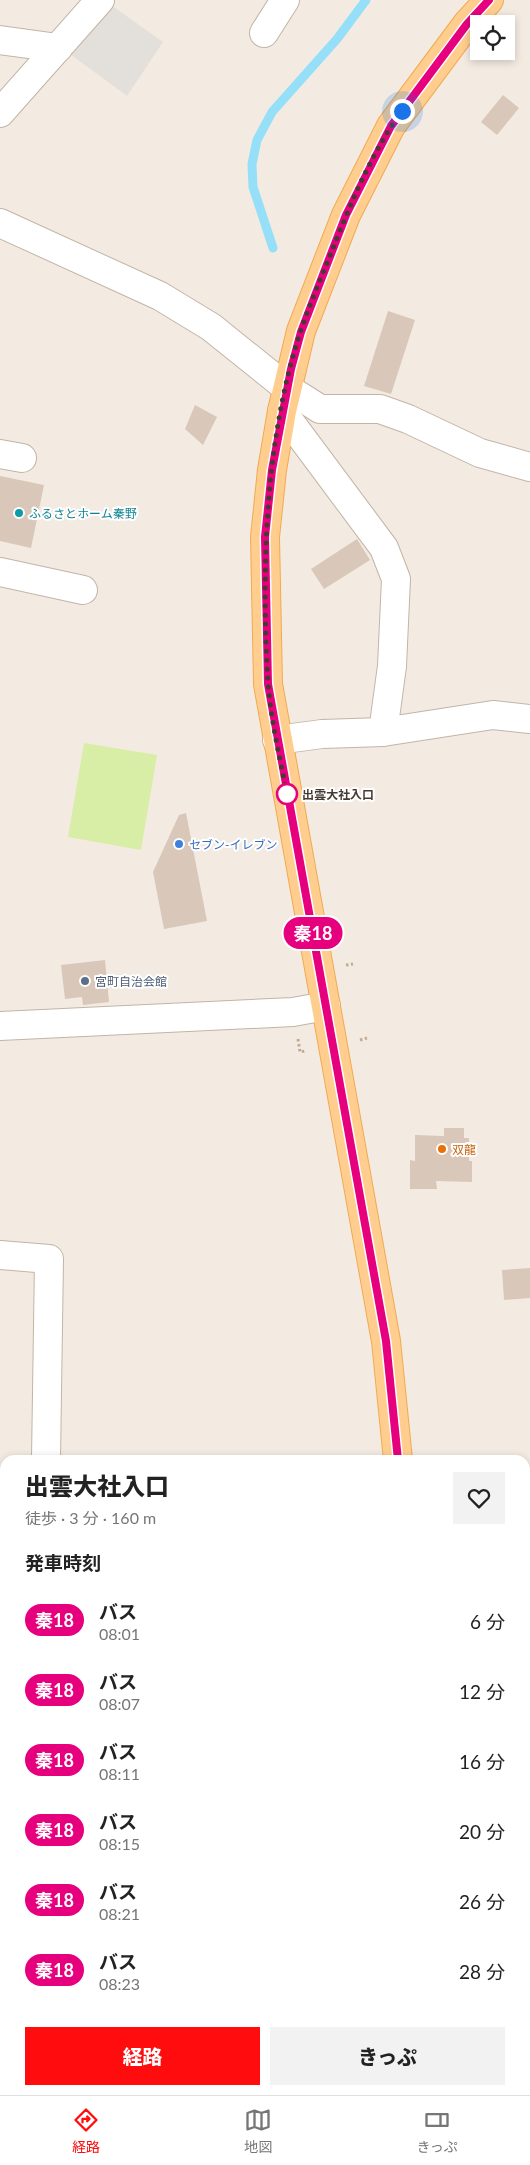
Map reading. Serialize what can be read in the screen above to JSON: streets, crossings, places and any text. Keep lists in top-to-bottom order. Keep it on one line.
{"places":["ふるさとホーム秦野","出雲大社入口","セブン-イレブン","宮町自治会館","双龍"],"lines":["bus line 秦18"],"page":{"on_map":"秦18","heading":[["出雲大社入口","徒歩 · 3 分 · 160 m"],"発車時刻"],"list":[{"mark":"秦18","name":"バス","note":"08:01","value":"6 分"},{"mark":"秦18","name":"バス","note":"08:07","value":"12 分"},{"mark":"秦18","name":"バス","note":"08:11","value":"16 分"},{"mark":"秦18","name":"バス","note":"08:15","value":"20 分"},{"mark":"秦18","name":"バス","note":"08:21","value":"26 分"},{"mark":"秦18","name":"バス","note":"08:23","value":"28 分"}],"buttons":["経路","きっぷ"],"tabs":["経路","地図","きっぷ"]}}
